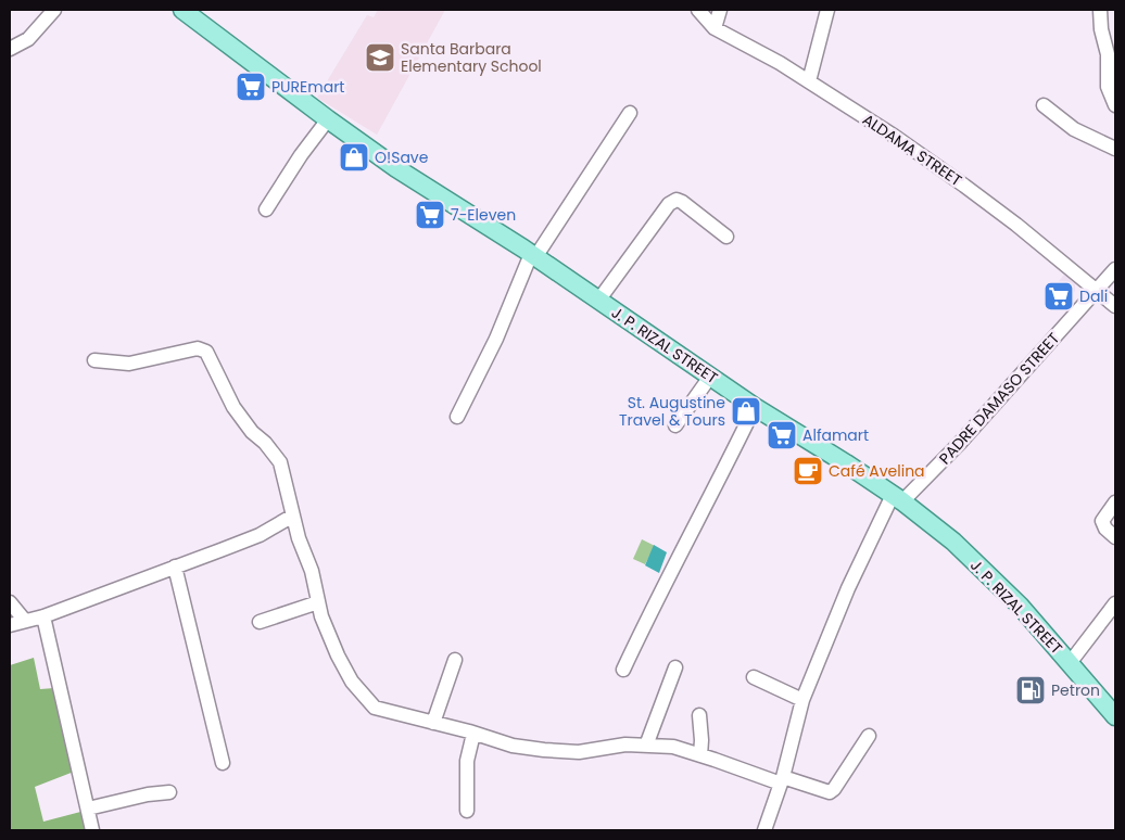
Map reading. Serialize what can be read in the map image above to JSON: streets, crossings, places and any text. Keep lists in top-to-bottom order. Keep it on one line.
{"streets":{"main road":["J. P. RIZAL STREET"],"street":["ALDAMA STREET","PADRE DAMASO STREET"]},"crossings":[["ALDAMA STREET","PADRE DAMASO STREET"],["J. P. RIZAL STREET","PADRE DAMASO STREET"]],"places":{"school or university":["Santa Barbara Elementary School"],"supermarket":["PUREmart","7-Eleven","Dali","Alfamart"],"shop":["O!Save","St. Augustine Travel & Tours"],"cafe":["Café Avelina"],"fuel station":["Petron"]}}
